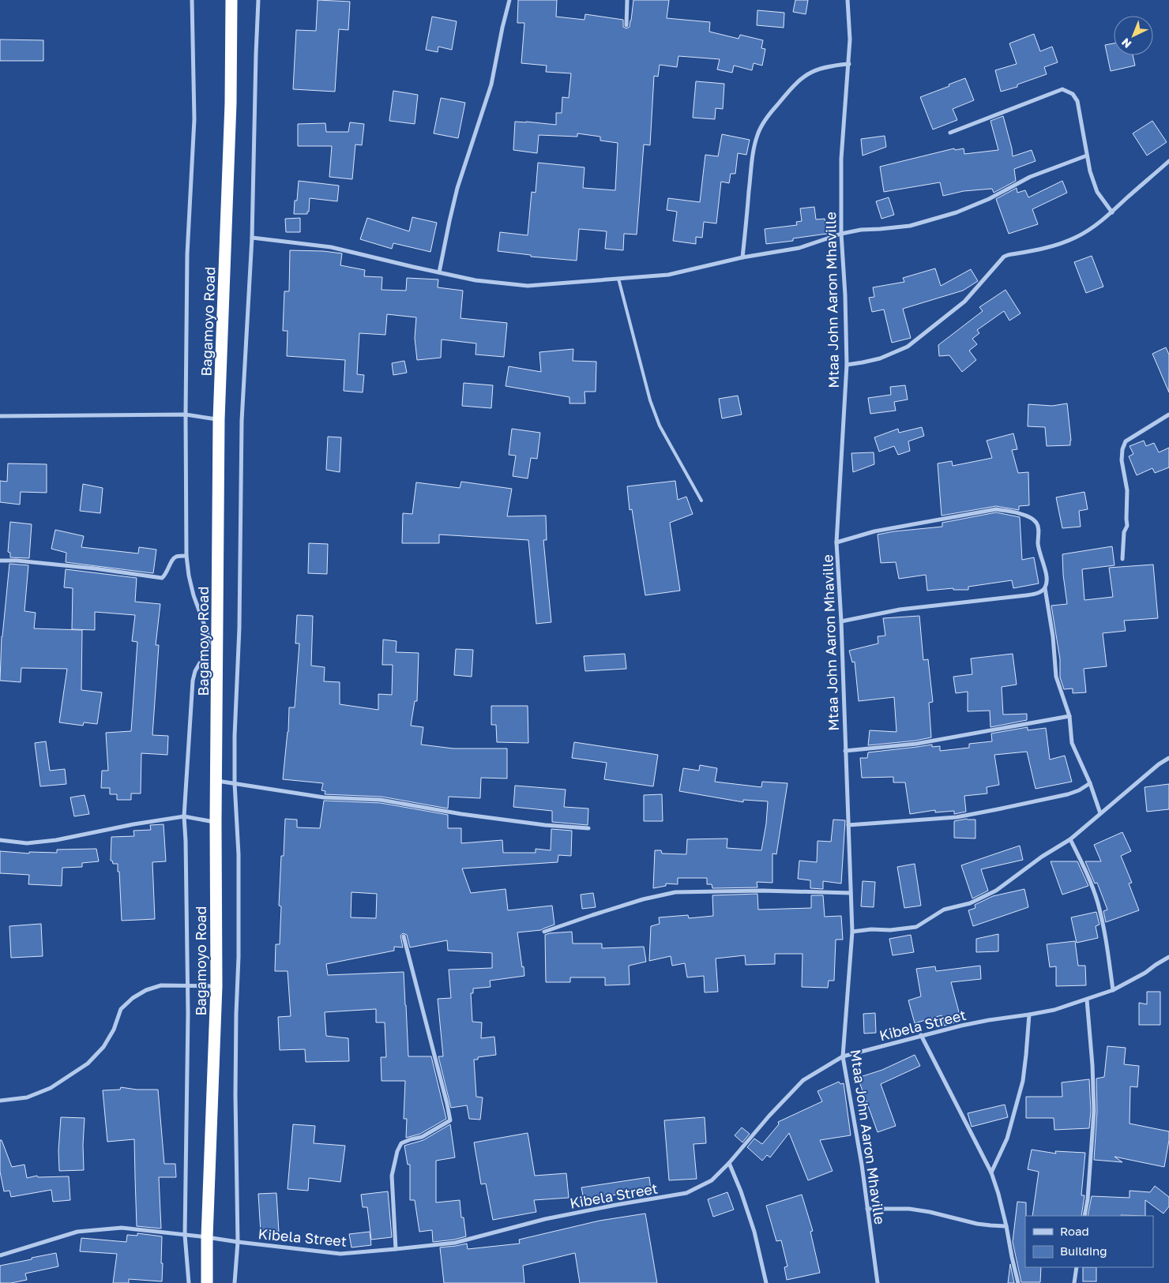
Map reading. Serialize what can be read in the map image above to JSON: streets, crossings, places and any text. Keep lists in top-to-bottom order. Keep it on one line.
{"streets":{"highway":["Bagamoyo Road"],"street":["Mtaa John Aaron Mhaville","Kibela Street"]},"crossings":[["Mtaa John Aaron Mhaville","Kibela Street"],["Bagamoyo Road","Kibela Street"]],"legend":["Road","Building"],"north":"bottom left"}
